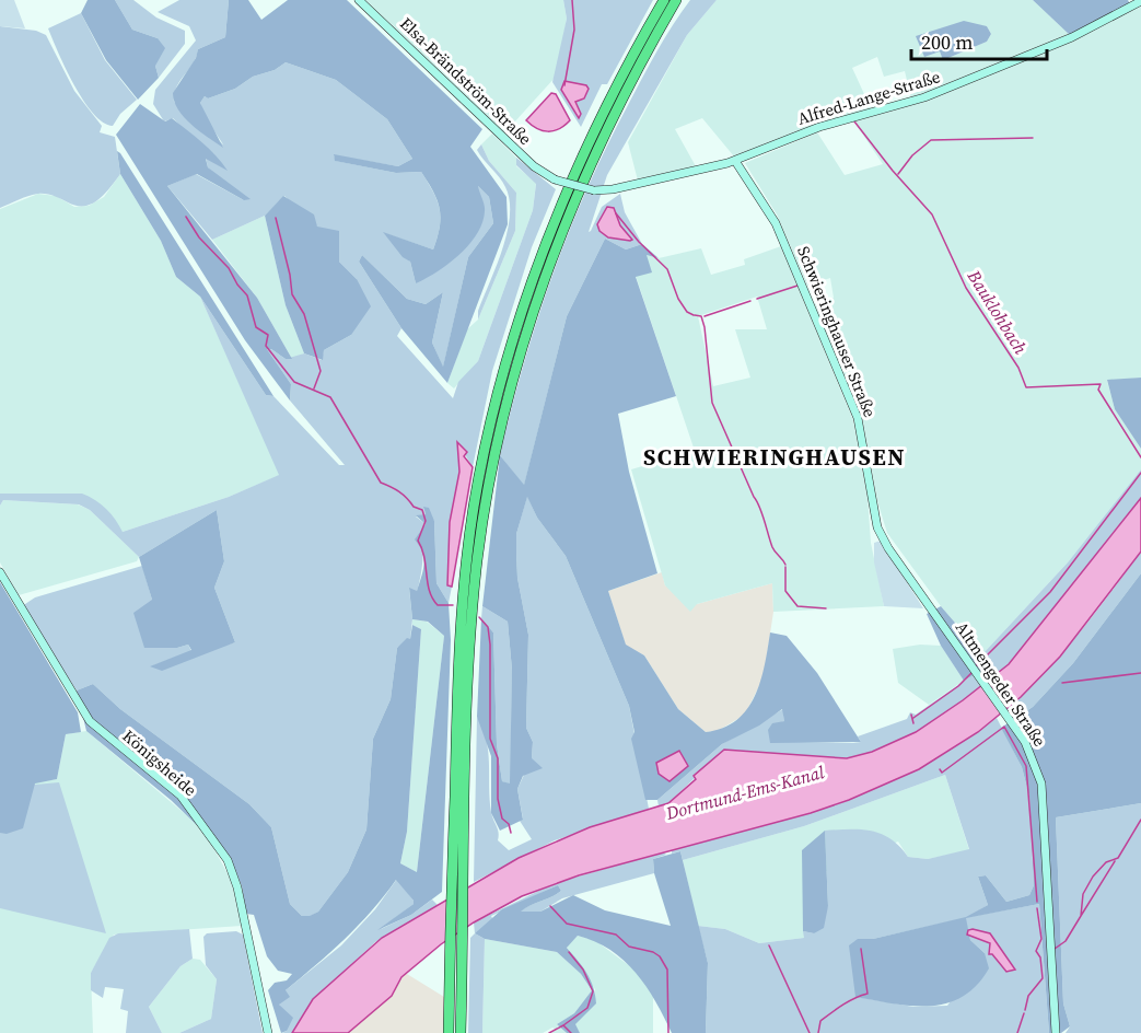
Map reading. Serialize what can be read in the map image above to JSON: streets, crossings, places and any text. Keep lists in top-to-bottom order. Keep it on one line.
{"streets":{"street":["Elsa-Brändström-Straße","Alfred-Lange-Straße","Schwieringhauser Straße","Altmengeder Straße","Königsheide"]},"crossings":[["Elsa-Brändström-Straße","Alfred-Lange-Straße"],["Alfred-Lange-Straße","Schwieringhauser Straße"],["Schwieringhauser Straße","Altmengeder Straße"]],"districts":["SCHWIERINGHAUSEN"],"water":["Bauklohbach","Dortmund-Ems-Kanal"],"scale_bar":"200 m"}
